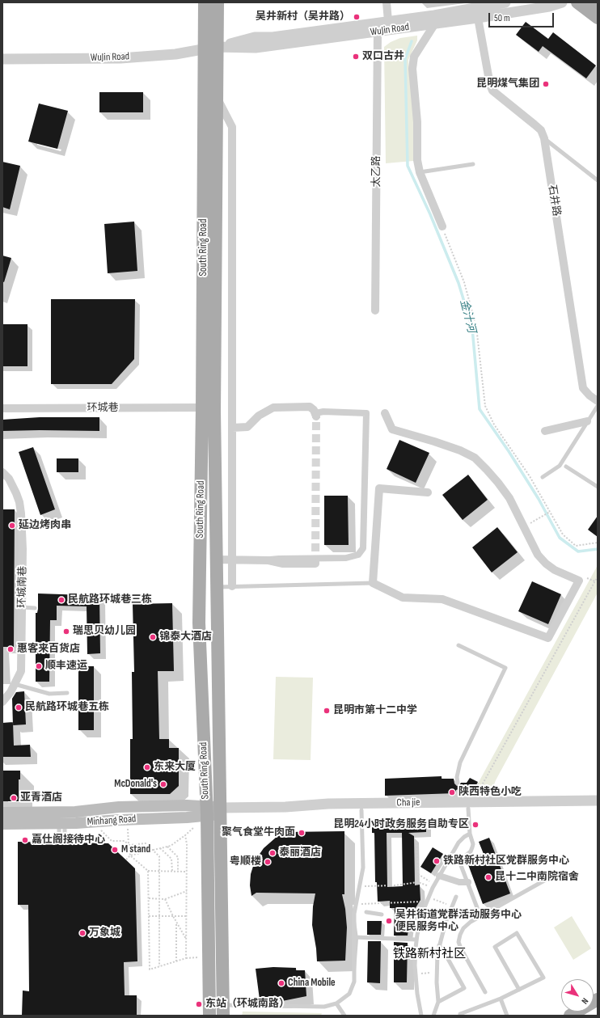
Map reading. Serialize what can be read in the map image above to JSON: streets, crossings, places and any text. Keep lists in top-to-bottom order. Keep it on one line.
{"streets":{"main road":["South Ring Road","Minhang Road"],"street":["WuJin Road","太乙路","石井路","环城巷","环城南巷","Cha jie"]},"crossings":[["WuJin Road","太乙路"],["WuJin Road","石井路"],["WuJin Road","South Ring Road"],["South Ring Road","环城巷"],["South Ring Road","Cha jie"],["South Ring Road","Minhang Road"],["Cha jie","Minhang Road"]],"districts":["铁路新村社区"],"water":["金汁河"],"places":["吴井新村（吴井路）","双口古井","昆明煤气集团","延边烤肉串","民航路环城巷三栋","瑞思贝幼儿园","锦泰大酒店","惠客来百货店","顺丰速运","民航路环城巷五栋","昆明市第十二中学","东来大厦","McDonald's","陕西特色小吃","亚青酒店","昆明24小时政务服务自助专区","聚气食堂牛肉面","嘉仕阁接待中心","M stand","泰丽酒店","铁路新村社区党群服务中心","粤顺楼","昆十二中南院宿舍","吴井街道党群活动服务中心 便民服务中心","万象城","China Mobile","东站（环城南路）"],"scale_bar":"50 m","north":"bottom right"}
